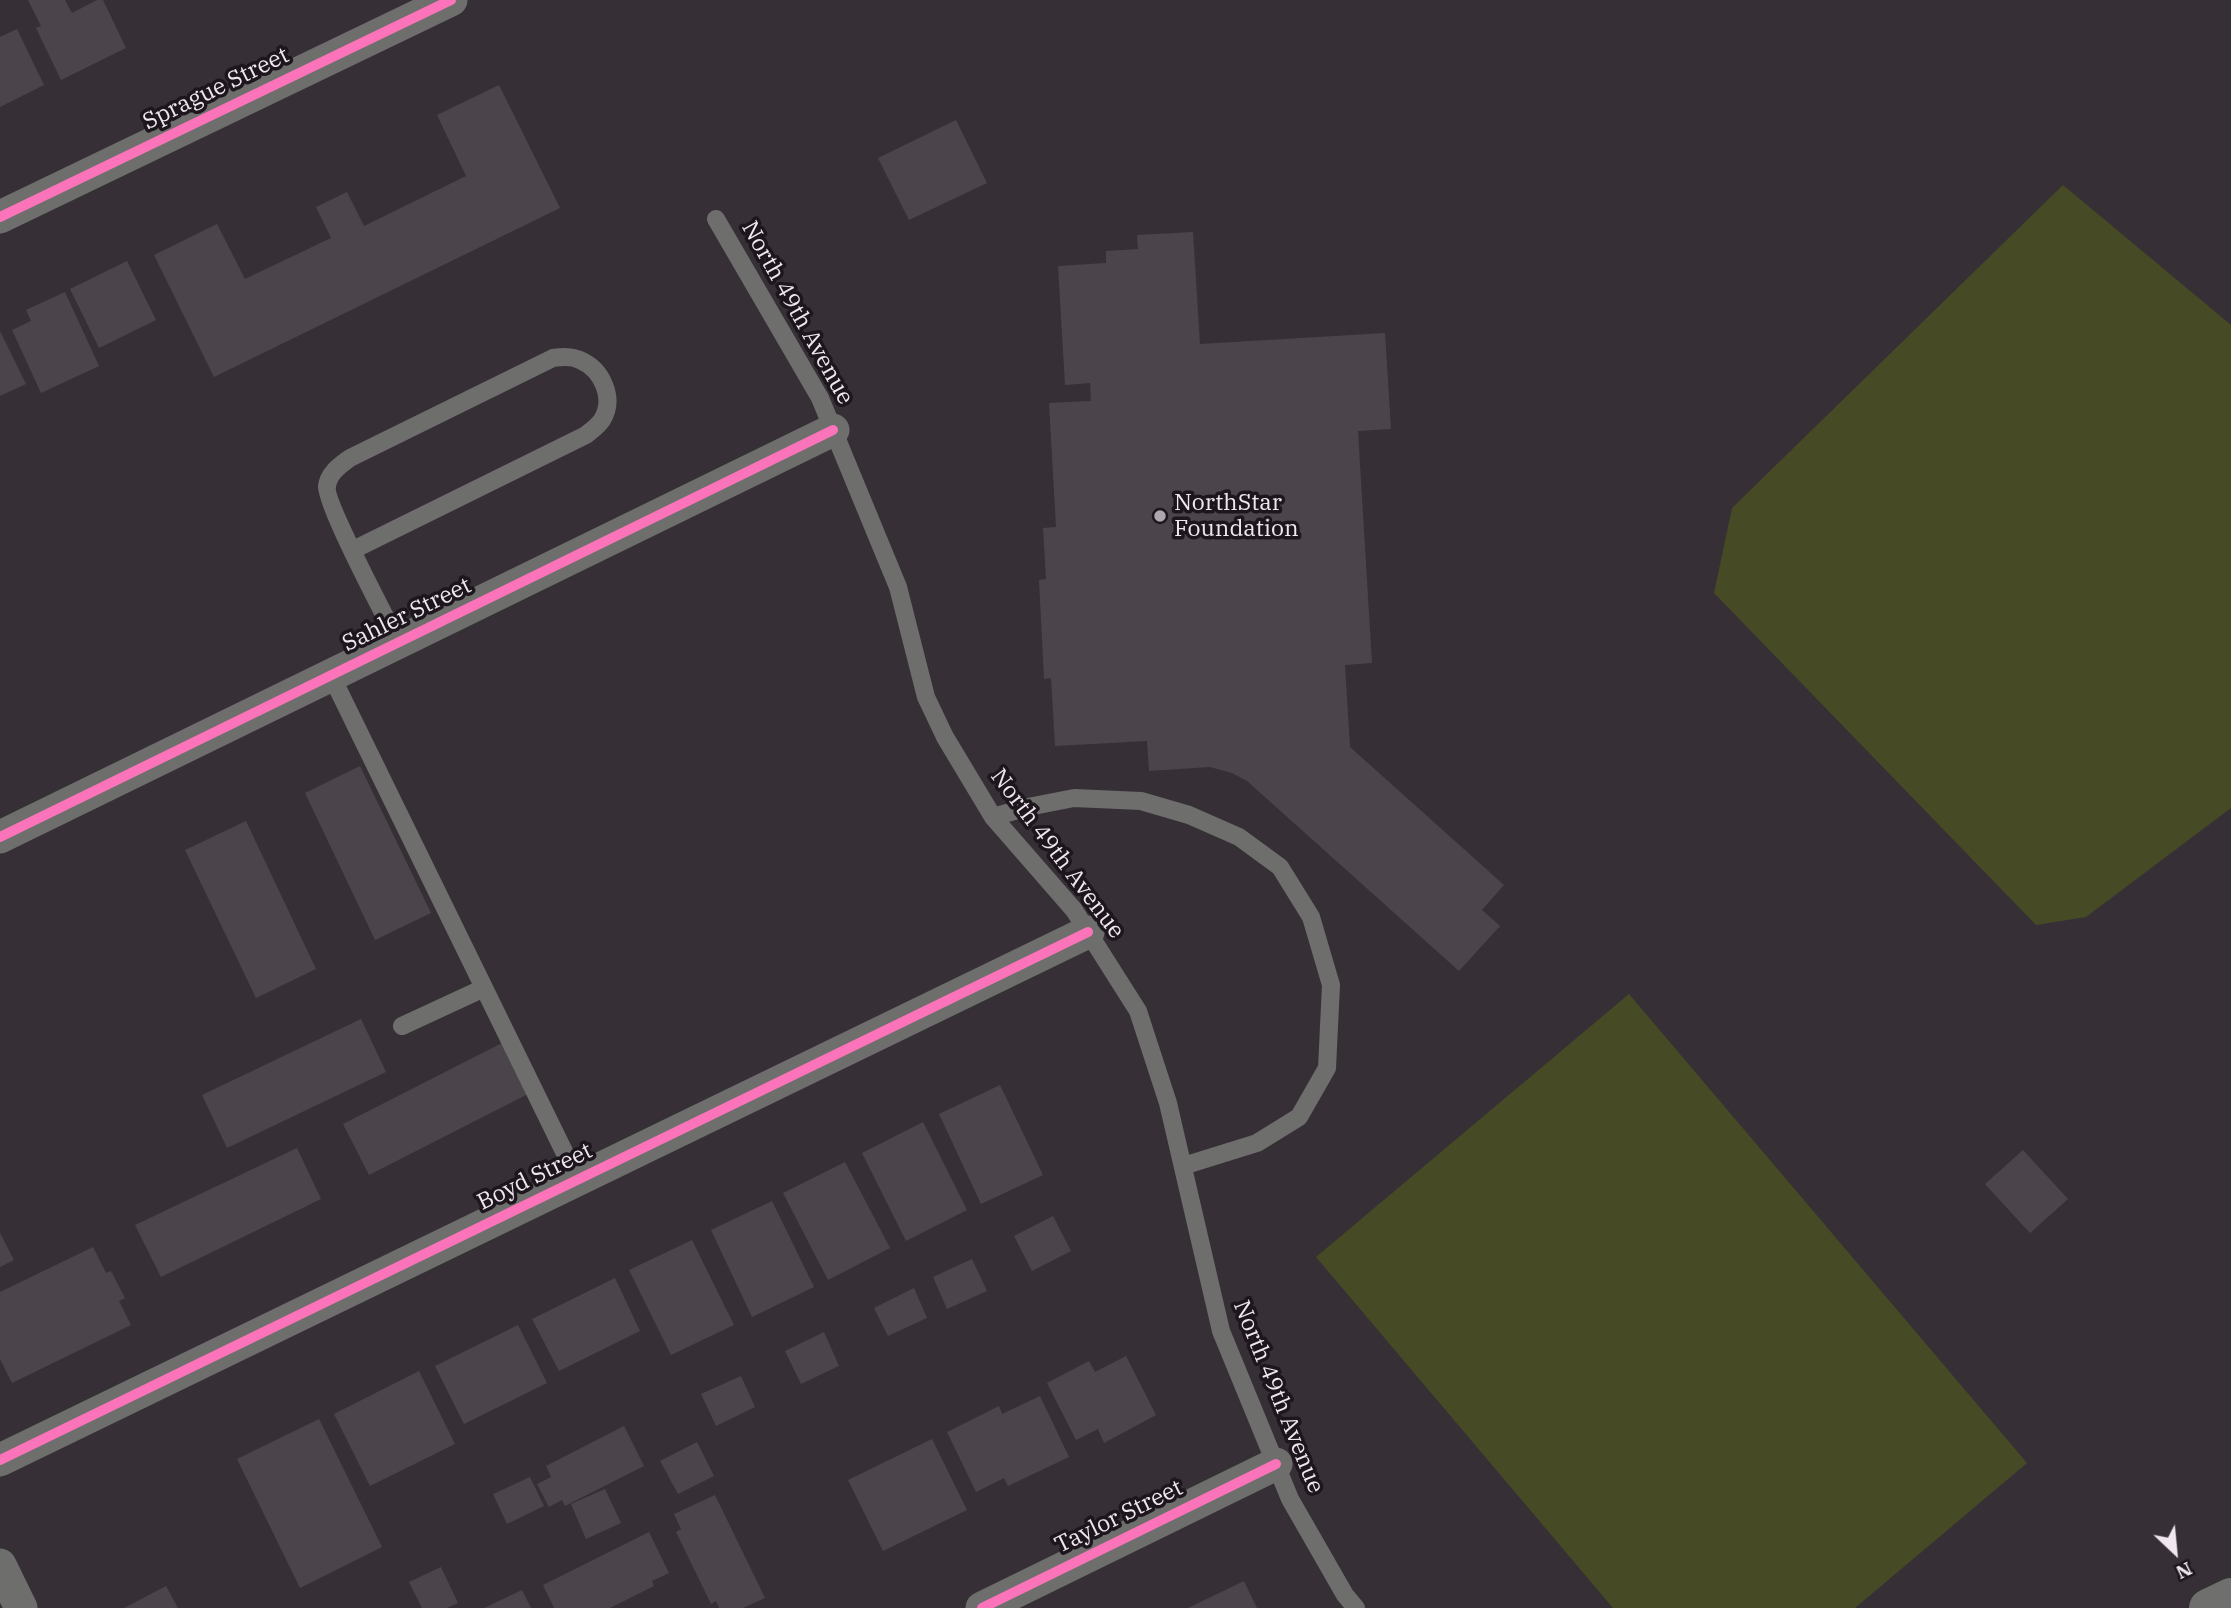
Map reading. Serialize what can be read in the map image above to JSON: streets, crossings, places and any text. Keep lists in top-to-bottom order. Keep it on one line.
{"streets":{"street":["Sprague Street","Sahler Street","Boyd Street","Taylor Street"],"lane":["North 49th Avenue"]},"crossings":[["North 49th Avenue","Sahler Street"],["North 49th Avenue","Boyd Street"],["North 49th Avenue","Taylor Street"]],"places":["NorthStar Foundation"],"north":"bottom right"}
